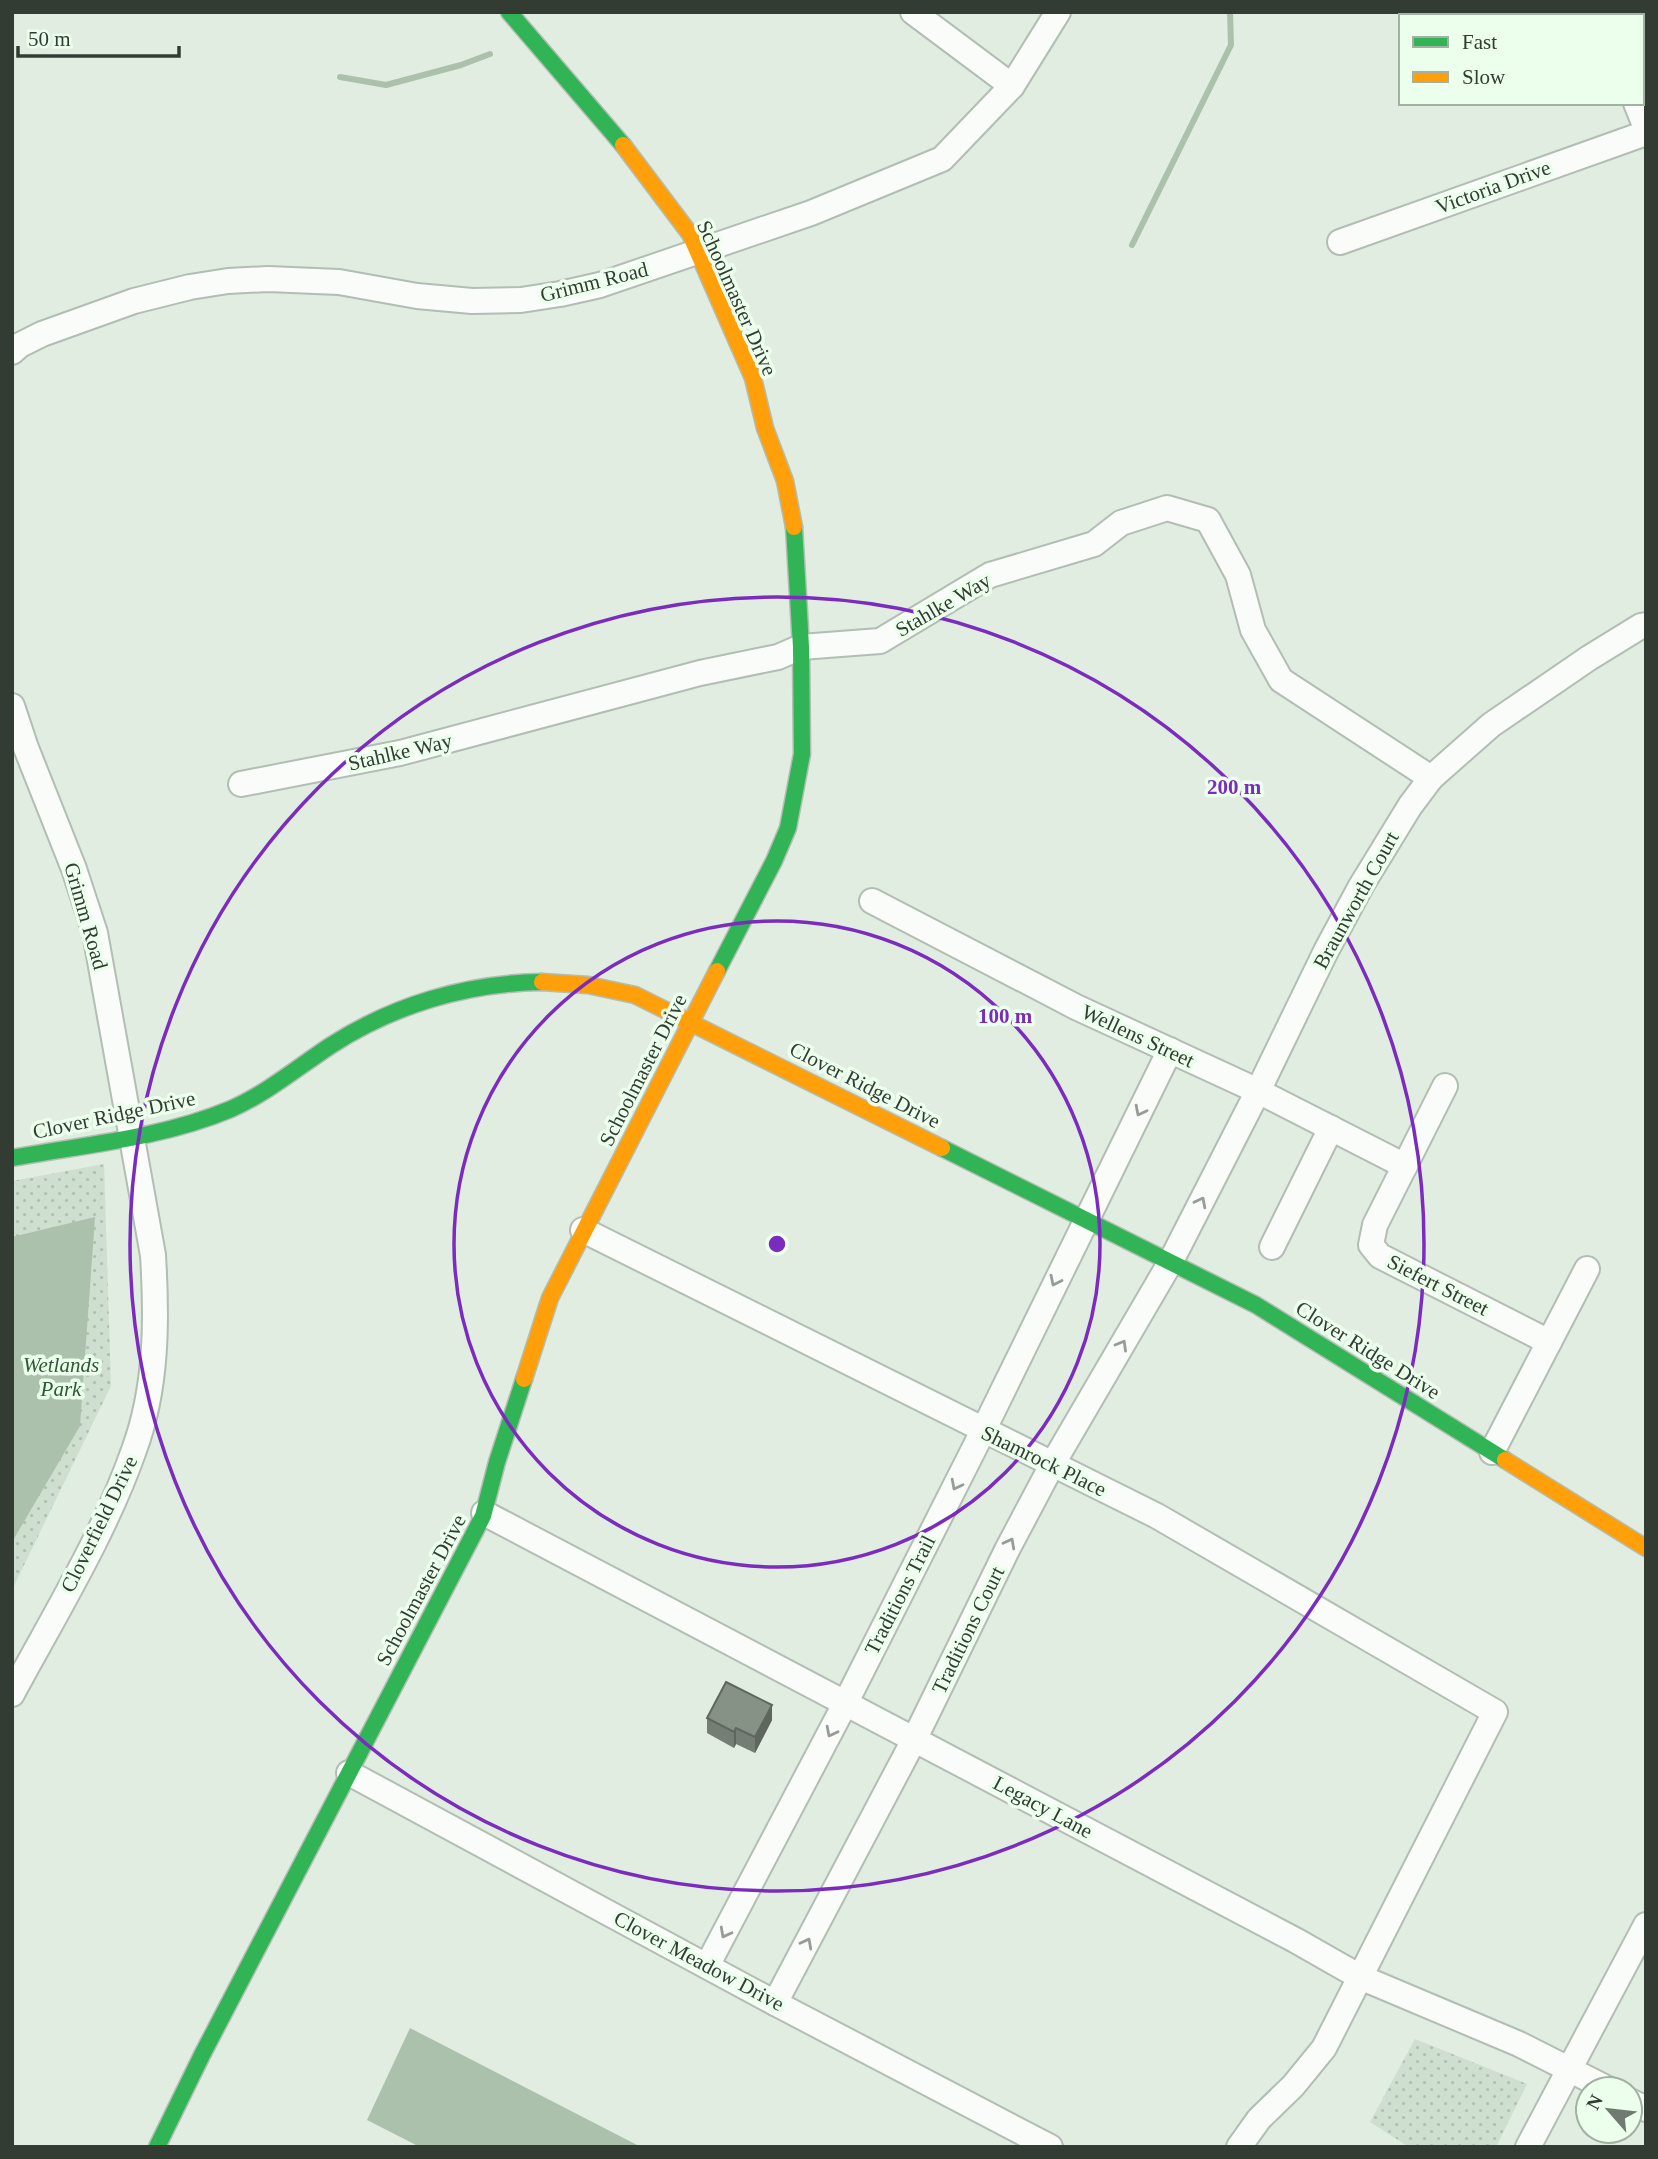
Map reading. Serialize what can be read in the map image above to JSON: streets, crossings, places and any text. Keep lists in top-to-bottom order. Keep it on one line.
{"streets":{"street":["Victoria Drive","Grimm Road","Schoolmaster Drive","Stahlke Way","Braunworth Court","Wellens Street","Clover Ridge Drive","Siefert Street","Shamrock Place","Cloverfield Drive","Traditions Trail","Traditions Court","Legacy Lane","Clover Meadow Drive"]},"crossings":[["Grimm Road","Schoolmaster Drive"],["Grimm Road","Clover Ridge Drive"],["Grimm Road","Cloverfield Drive"],["Schoolmaster Drive","Stahlke Way"],["Schoolmaster Drive","Clover Ridge Drive"],["Schoolmaster Drive","Shamrock Place"],["Schoolmaster Drive","Legacy Lane"],["Schoolmaster Drive","Clover Meadow Drive"],["Stahlke Way","Braunworth Court"],["Braunworth Court","Wellens Street"],["Braunworth Court","Clover Ridge Drive"],["Braunworth Court","Traditions Court"],["Clover Ridge Drive","Cloverfield Drive"],["Clover Ridge Drive","Traditions Trail"],["Clover Ridge Drive","Traditions Court"],["Shamrock Place","Traditions Trail"],["Shamrock Place","Traditions Court"],["Shamrock Place","Legacy Lane"],["Traditions Trail","Legacy Lane"],["Traditions Trail","Clover Meadow Drive"],["Traditions Court","Legacy Lane"],["Traditions Court","Clover Meadow Drive"]],"one_way":["Traditions Trail","Traditions Court"],"parks":["Wetlands Park"],"legend":["Fast","Slow"],"scale_bar":"50 m","north":"top left","rings":["200 m","100 m"]}
